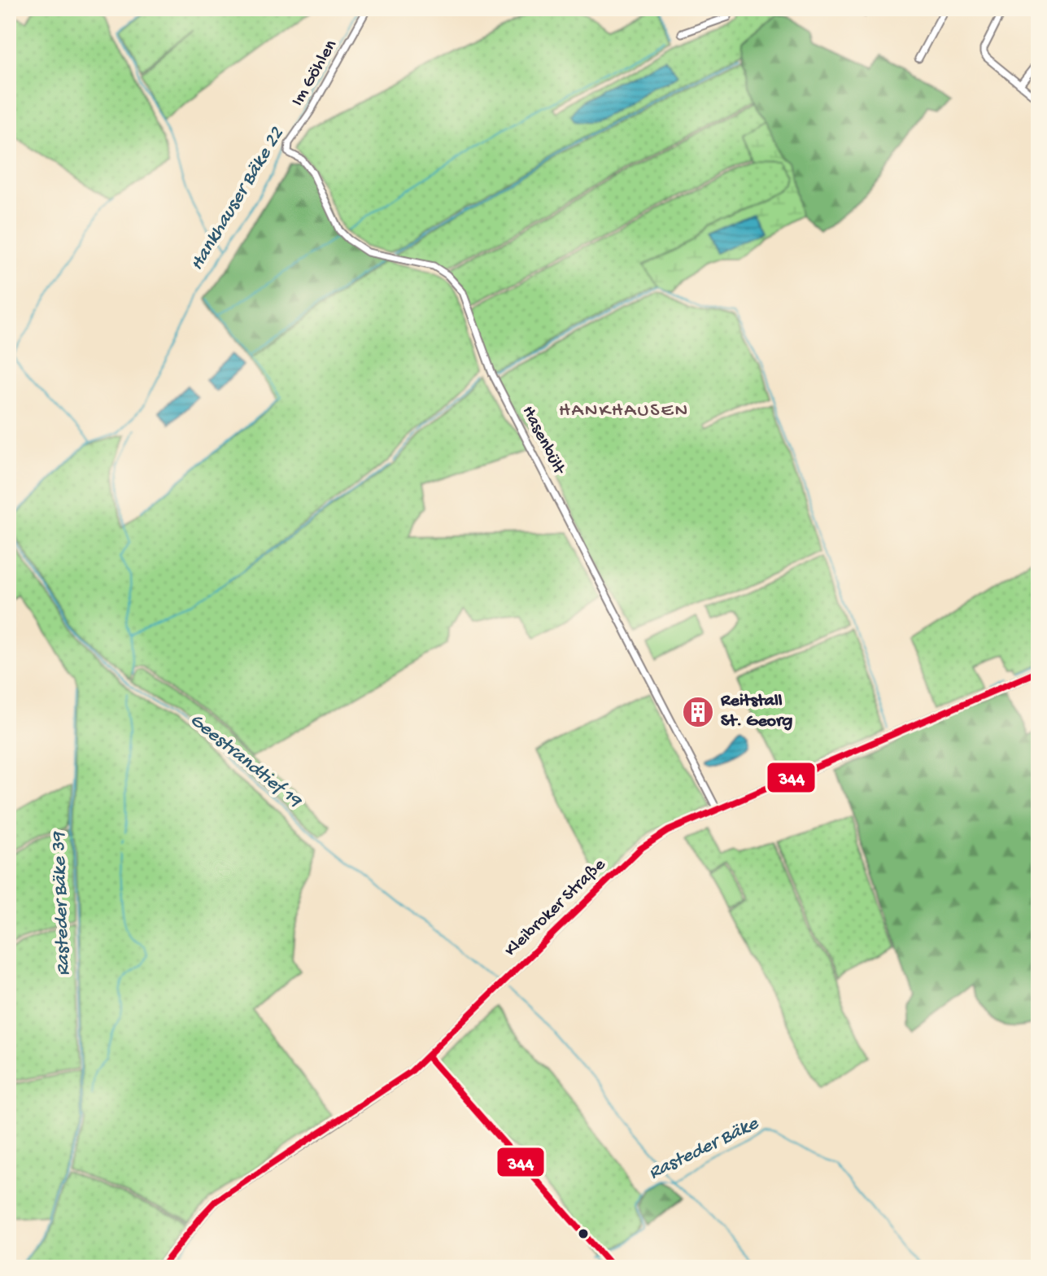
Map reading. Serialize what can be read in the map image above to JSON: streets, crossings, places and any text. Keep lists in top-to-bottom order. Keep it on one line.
{"streets":{"street":["Im Göhlen","Hasenbült","Kleibroker Straße"]},"crossings":[["Im Göhlen","Hasenbült"],["Hasenbült","Kleibroker Straße"]],"districts":["HANKHAUSEN"],"water":["Hankhauser Bäke 22","Geestrandtief 19","Rasteder Bäke 39","Rasteder Bäke"],"places":{"building":["Reitstall St. Georg"]},"lines":["transit line 344"]}
